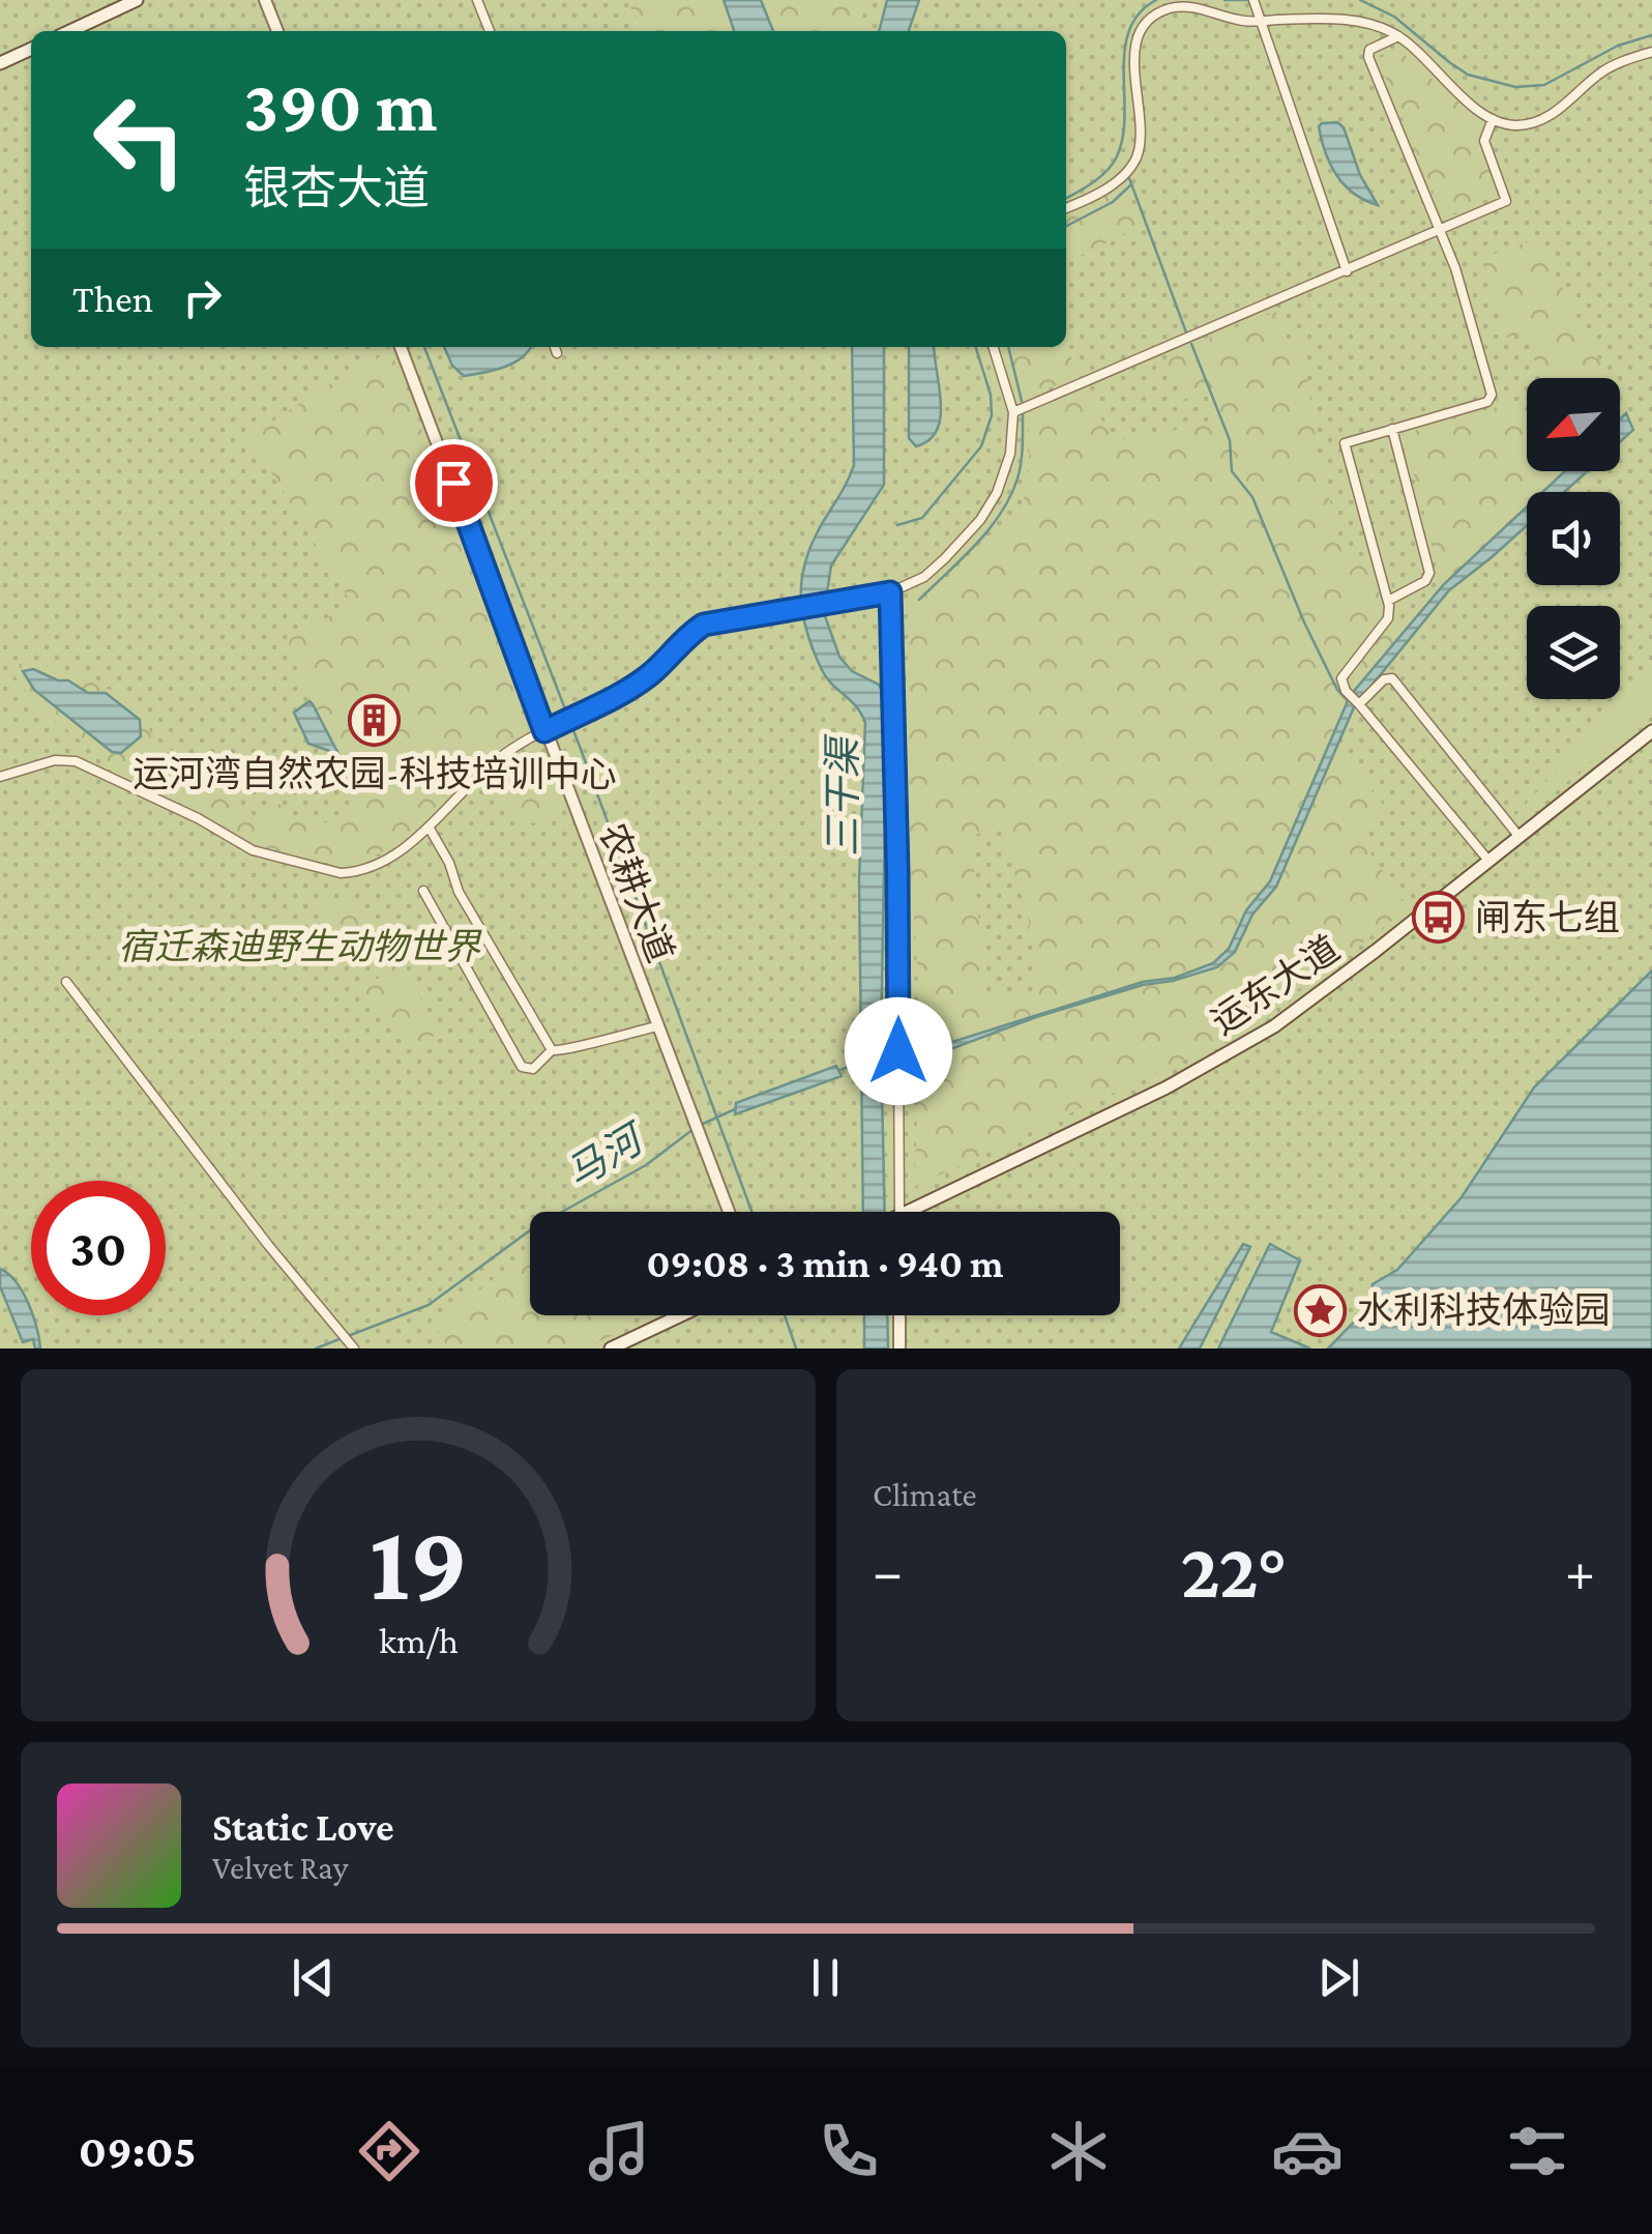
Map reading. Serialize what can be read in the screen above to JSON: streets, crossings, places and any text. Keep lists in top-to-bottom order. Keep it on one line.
{"streets":{"main road":["运东大道"],"street":["农耕大道"]},"water":["三干渠","马河"],"parks":["宿迁森迪野生动物世界"],"places":{"building":["运河湾自然农园-科技培训中心"],"bus stop":["闸东七组"],"place":["水利科技体验园"]},"north":"bottom left","page":{"turn":["390 m","银杏大道"],"then":"Then","limit":"30","trip":"09:08 · 3 min · 940 m","tile":"Climate","heat":["−","22°","+"],"song":["Static Love","Velvet Ray"],"tabs":"09:05","gauge":["19","km/h"]}}
